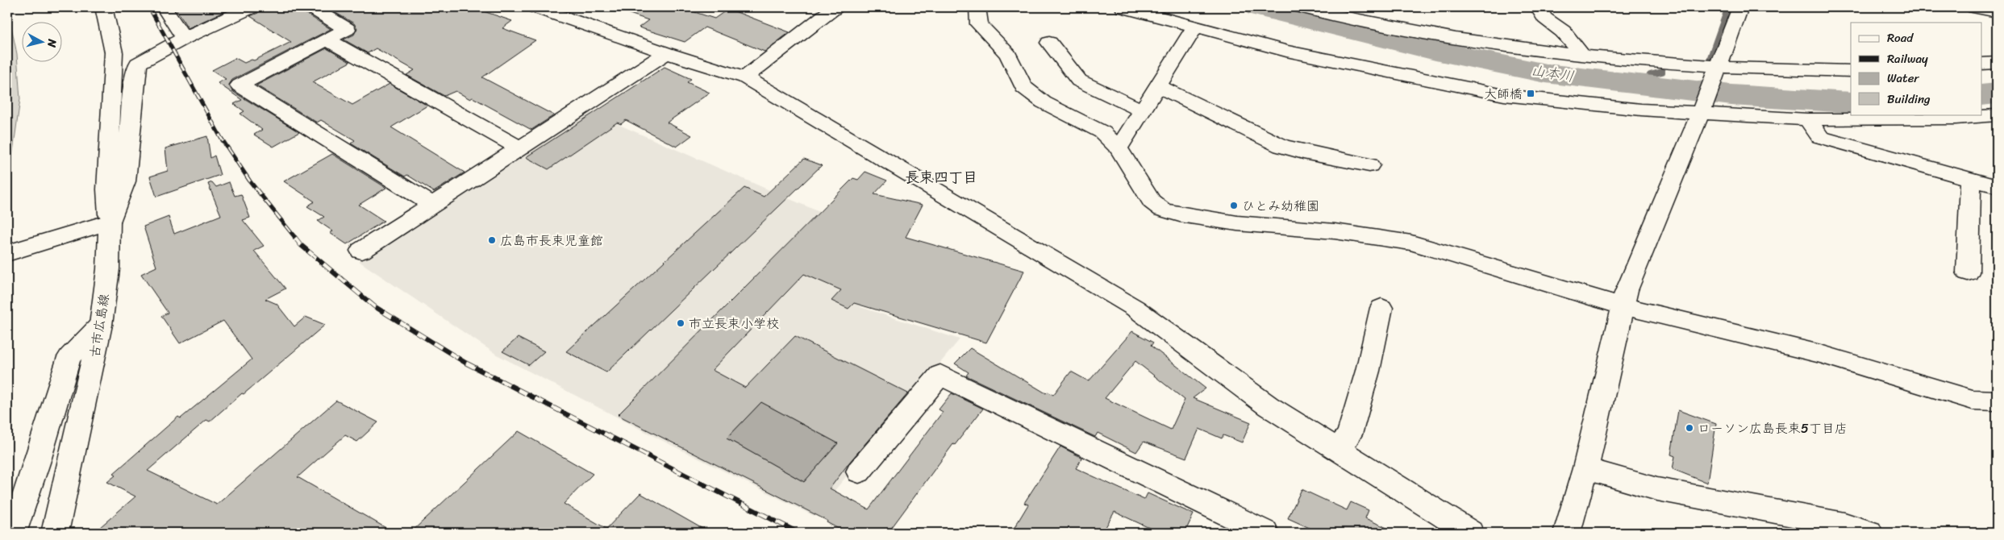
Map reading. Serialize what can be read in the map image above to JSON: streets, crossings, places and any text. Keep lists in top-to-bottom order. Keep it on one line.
{"streets":{"street":["古市広島線"]},"districts":["長束四丁目"],"water":["山本川"],"places":{"transit":["大師橋"],"other":["ひとみ幼稚園","広島市長束児童館","市立長束小学校","ローソン広島長束5丁目店"]},"legend":["Road","Railway","Water","Building"],"north":"right"}
